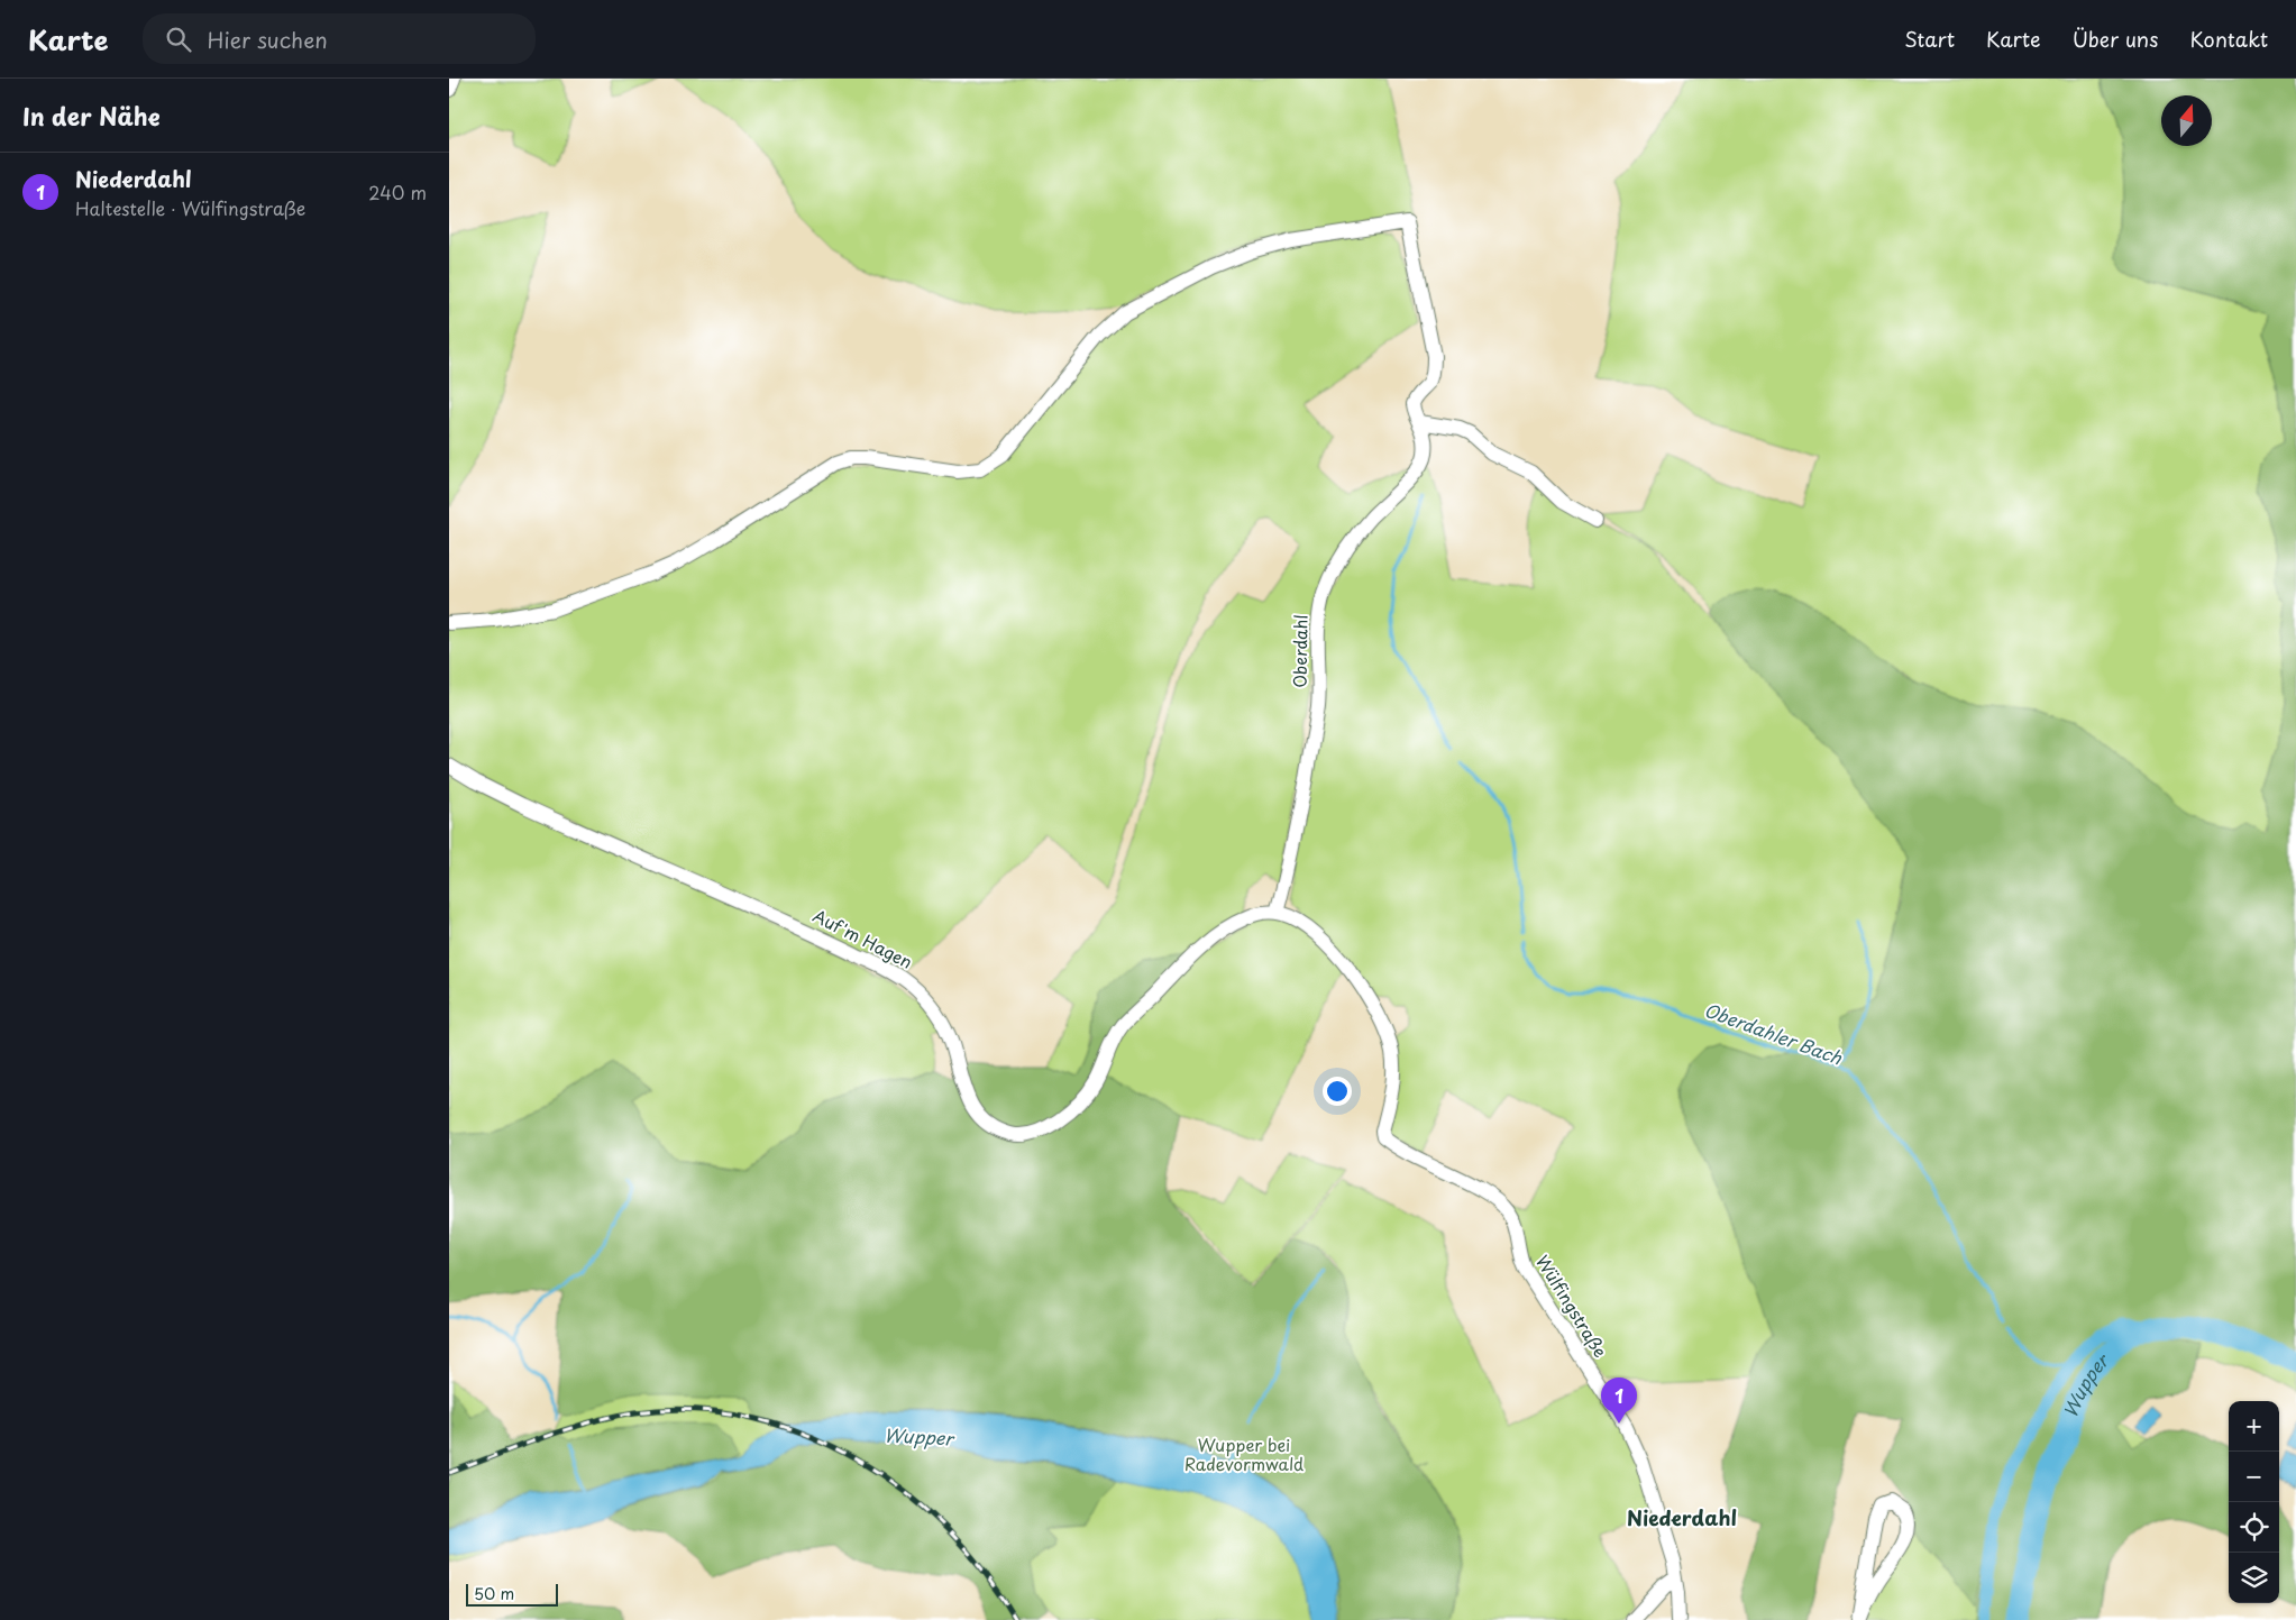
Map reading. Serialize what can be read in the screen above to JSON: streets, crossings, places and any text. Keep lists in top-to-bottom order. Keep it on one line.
{"streets":{"street":["Oberdahl","Auf'm Hagen","Wülfingstraße"]},"crossings":[["Oberdahl","Auf'm Hagen"],["Oberdahl","Wülfingstraße"],["Auf'm Hagen","Wülfingstraße"]],"districts":["Niederdahl"],"water":["Oberdahler Bach","Wupper"],"parks":["Wupper bei Radevormwald"],"scale_bar":"50 m","north":"top","page":{"header":"Karte","search":"Hier suchen","nav":["Start","Karte","Über uns","Kontakt"],"heading":"In der Nähe","list":[{"mark":"1","name":"Niederdahl","note":"Haltestelle · Wülfingstraße","value":"240 m"}],"pins":"1","map_buttons":["+","−"],"scale":"50 m"}}
